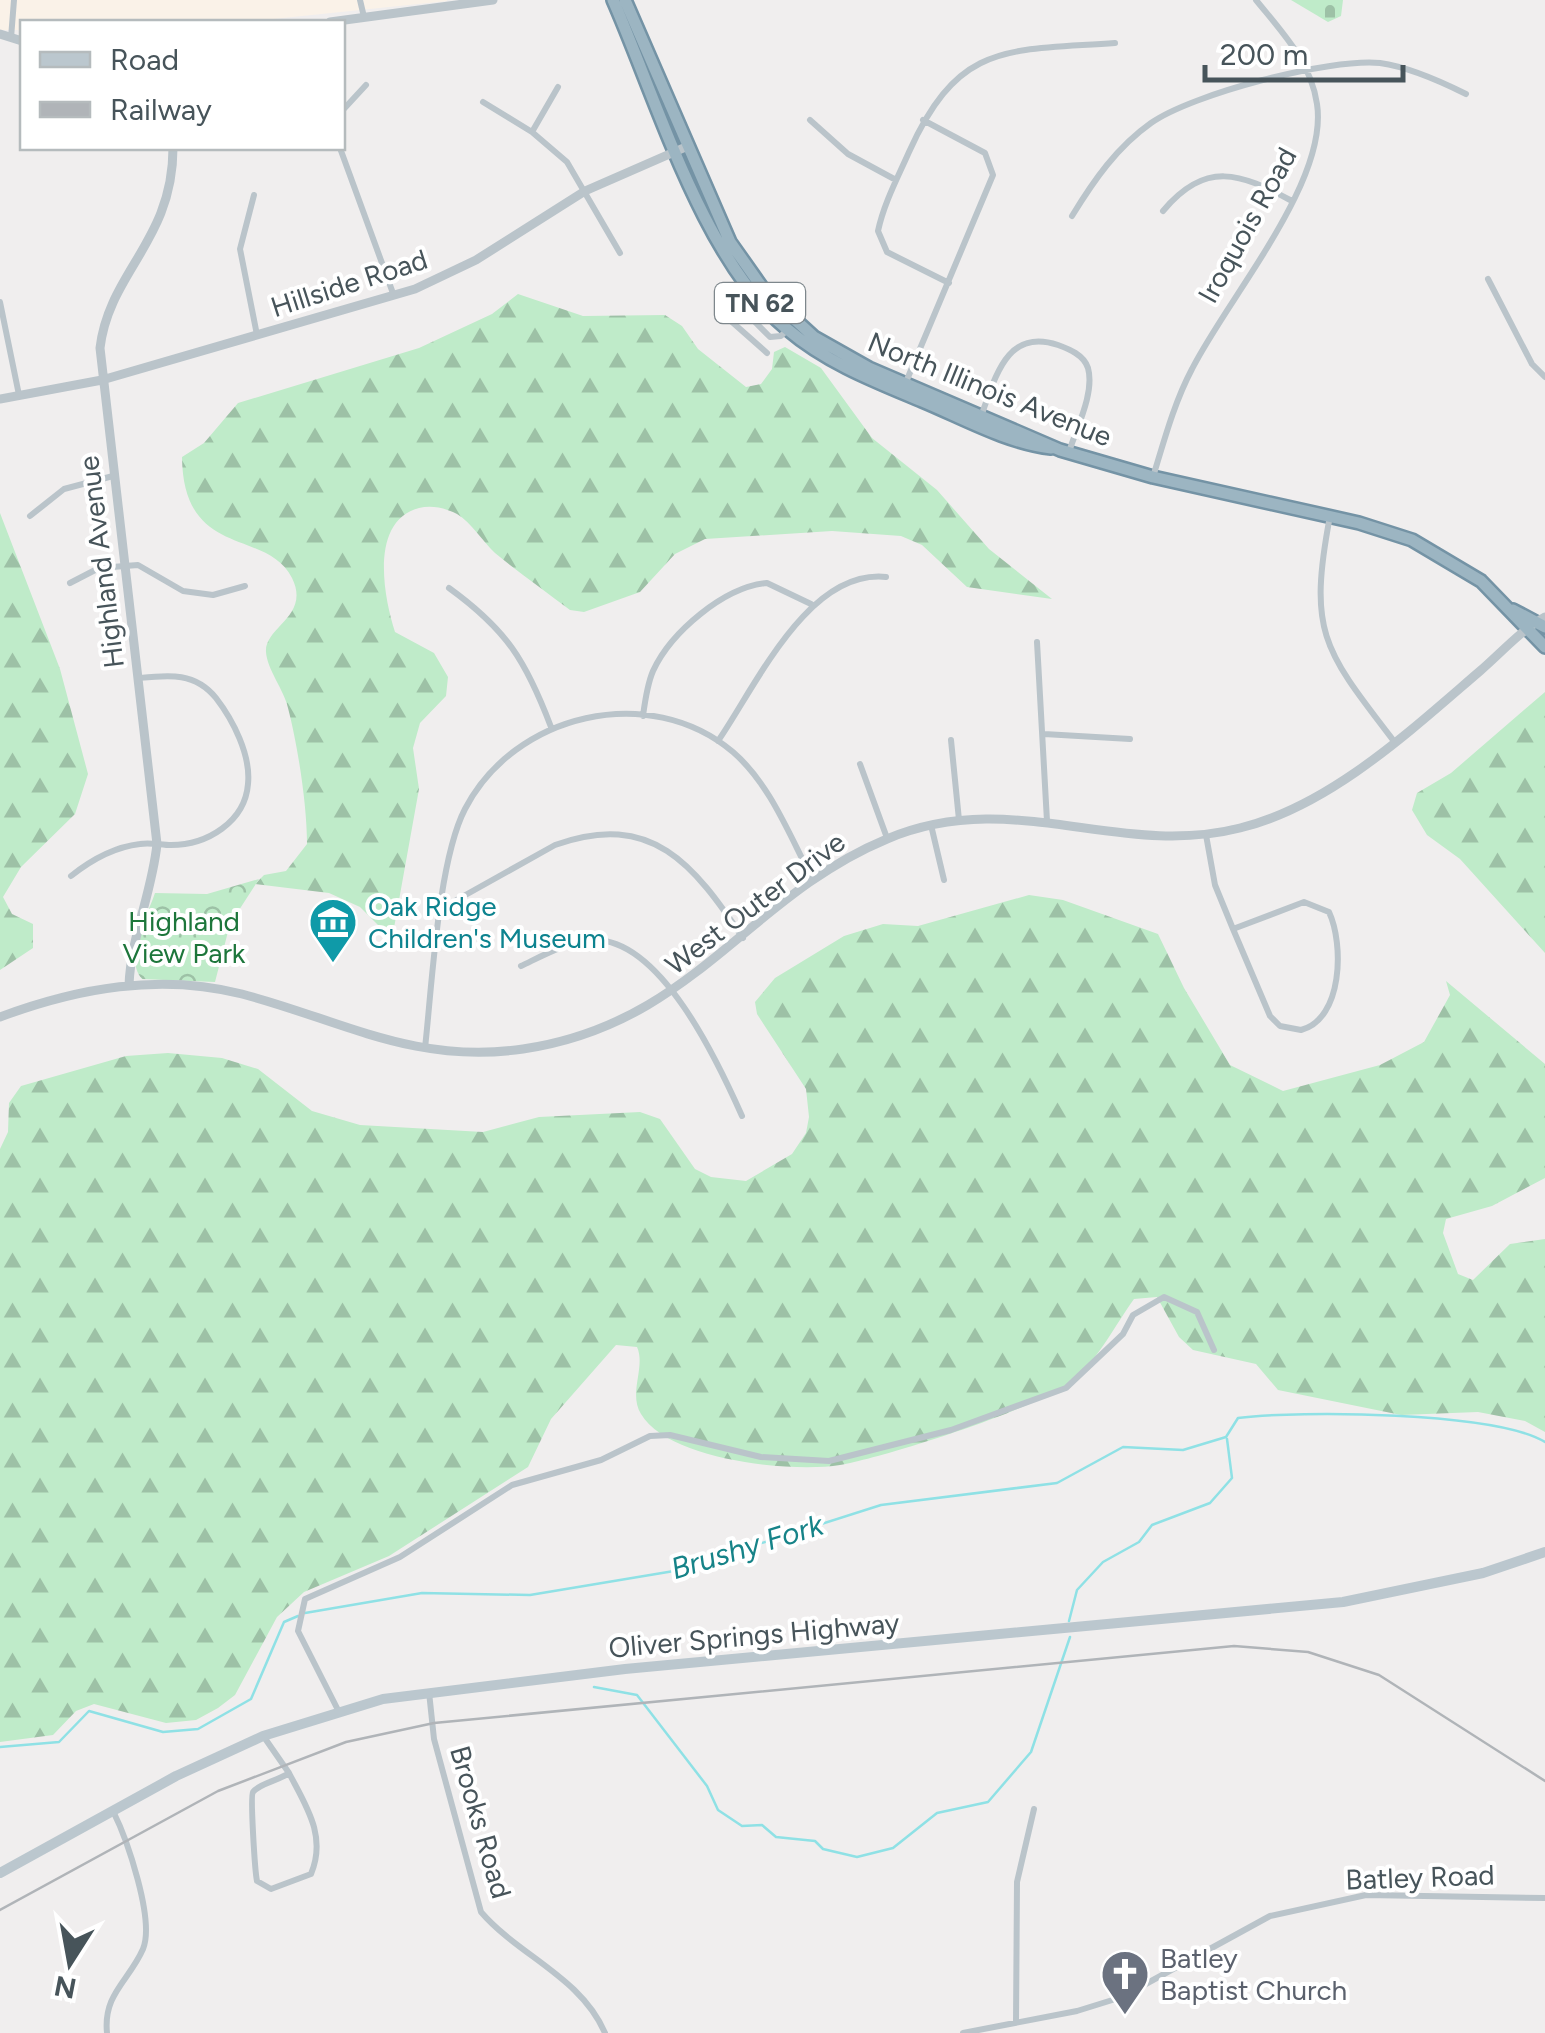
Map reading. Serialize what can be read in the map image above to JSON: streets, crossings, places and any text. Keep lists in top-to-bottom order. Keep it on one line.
{"streets":{"highway":["TN 62","North Illinois Avenue"],"main road":["Oliver Springs Highway"],"street":["Iroquois Road","Hillside Road","Highland Avenue","West Outer Drive","Brooks Road","Batley Road"]},"crossings":[["Iroquois Road","North Illinois Avenue"],["Hillside Road","TN 62"],["Hillside Road","North Illinois Avenue"],["Hillside Road","Highland Avenue"],["TN 62","North Illinois Avenue"],["Highland Avenue","West Outer Drive"],["Oliver Springs Highway","Brooks Road"]],"water":["Brushy Fork"],"parks":["Highland View Park"],"places":{"museum":["Oak Ridge Children's Museum"],"church":["Batley Baptist Church"]},"legend":["Road","Railway"],"scale_bar":"200 m","north":"bottom"}
